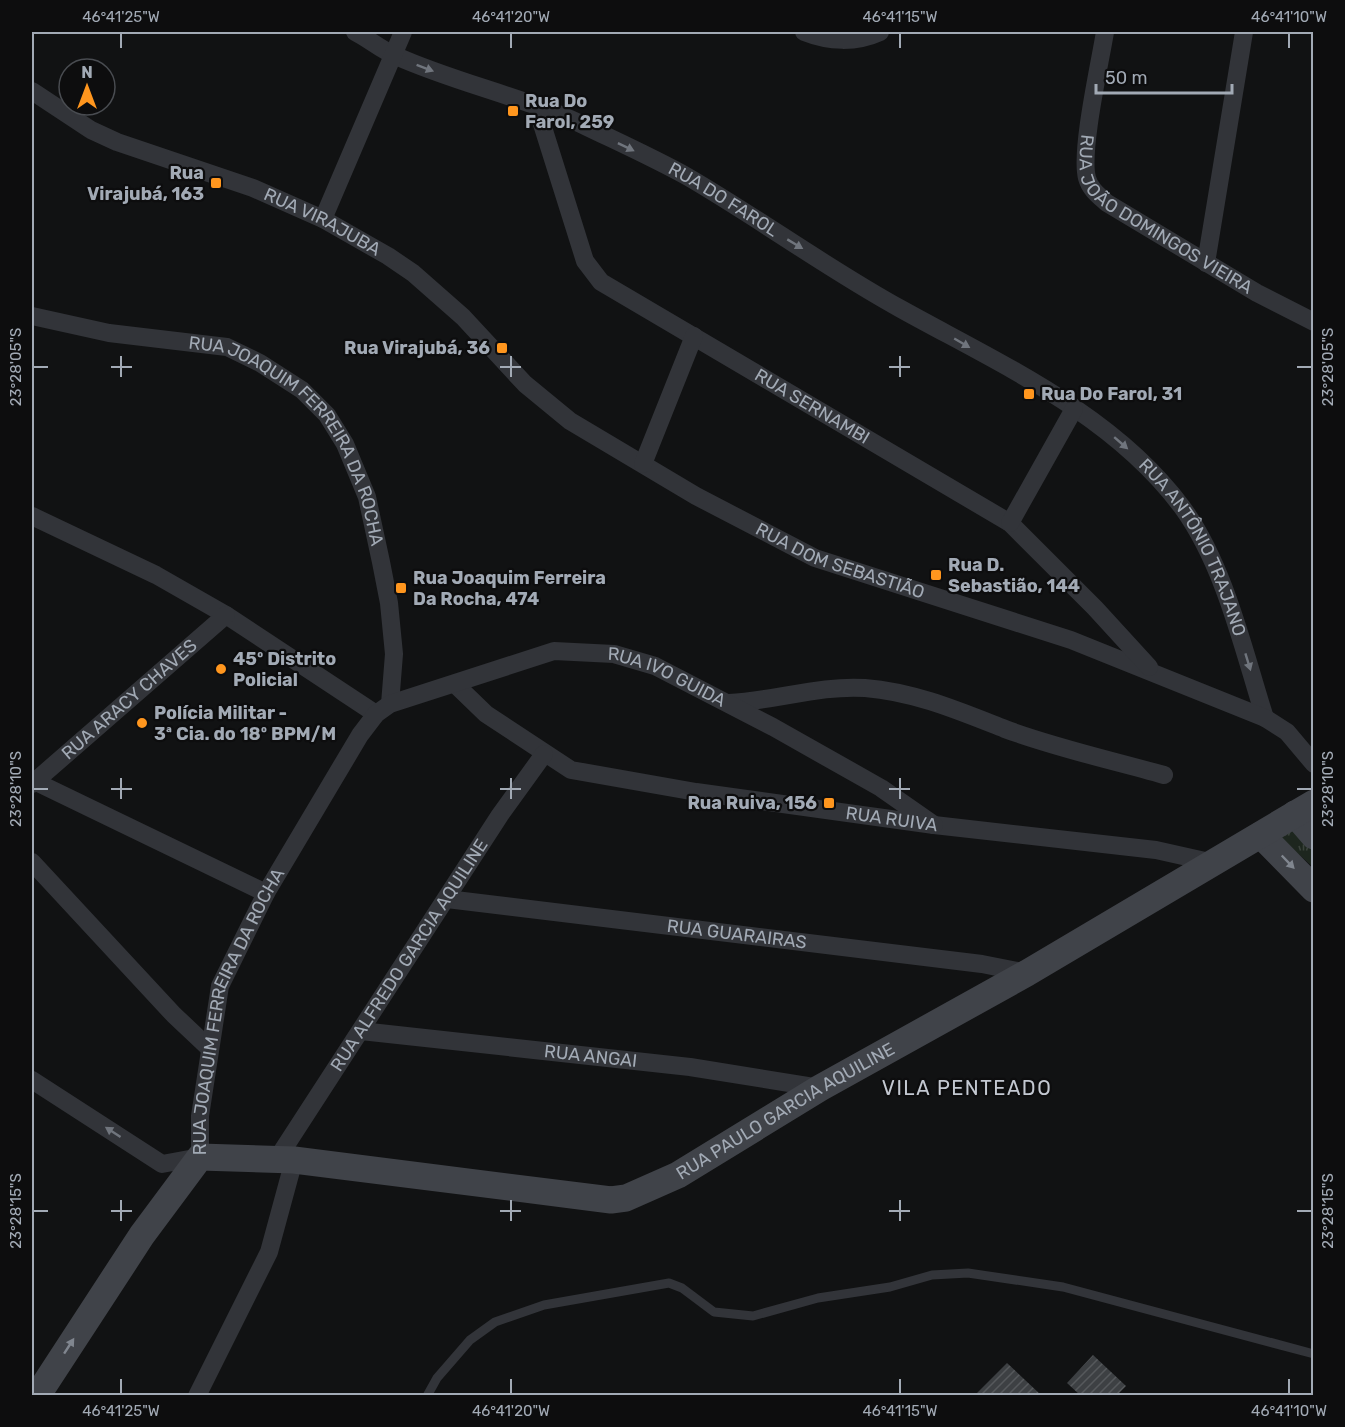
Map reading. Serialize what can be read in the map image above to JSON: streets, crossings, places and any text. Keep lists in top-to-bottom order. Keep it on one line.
{"streets":{"street":["RUA DO FAROL","RUA JOÃO DOMINGOS VIEIRA","RUA VIRAJUBA","RUA SERNAMBI","RUA JOAQUIM FERREIRA DA ROCHA","RUA ANTÔNIO TRAJANO","RUA DOM SEBASTIÃO","RUA IVO GUIDA","RUA ARACY CHAVES","RUA RUIVA","RUA GUARAIRAS","RUA ALFREDO GARCIA AQUILINE","RUA ANGAI","RUA PAULO GARCIA AQUILINE"]},"crossings":[["RUA DO FAROL","RUA SERNAMBI"],["RUA DO FAROL","RUA ANTÔNIO TRAJANO"],["RUA VIRAJUBA","RUA DOM SEBASTIÃO"],["RUA SERNAMBI","RUA DOM SEBASTIÃO"],["RUA JOAQUIM FERREIRA DA ROCHA","RUA IVO GUIDA"],["RUA JOAQUIM FERREIRA DA ROCHA","RUA PAULO GARCIA AQUILINE"],["RUA ANTÔNIO TRAJANO","RUA DOM SEBASTIÃO"],["RUA IVO GUIDA","RUA RUIVA"],["RUA RUIVA","RUA ALFREDO GARCIA AQUILINE"],["RUA RUIVA","RUA PAULO GARCIA AQUILINE"],["RUA GUARAIRAS","RUA ALFREDO GARCIA AQUILINE"],["RUA GUARAIRAS","RUA PAULO GARCIA AQUILINE"],["RUA ALFREDO GARCIA AQUILINE","RUA ANGAI"],["RUA ALFREDO GARCIA AQUILINE","RUA PAULO GARCIA AQUILINE"],["RUA ANGAI","RUA PAULO GARCIA AQUILINE"]],"one_way":["RUA DO FAROL","RUA ANTÔNIO TRAJANO"],"districts":["VILA PENTEADO"],"places":{"transit":["Rua Do Farol, 259","Rua Virajubá, 163","Rua Virajubá, 36","Rua Do Farol, 31","Rua D. Sebastião, 144","Rua Joaquim Ferreira Da Rocha, 474","Rua Ruiva, 156"],"other":["45º Distrito Policial","Polícia Militar - 3ª Cia. do 18º BPM/M"]},"scale_bar":"50 m","north":"top","coordinates":["46°41'25\"W","46°41'20\"W","46°41'15\"W","46°41'10\"W","23°28'05\"S","23°28'10\"S","23°28'15\"S"]}
